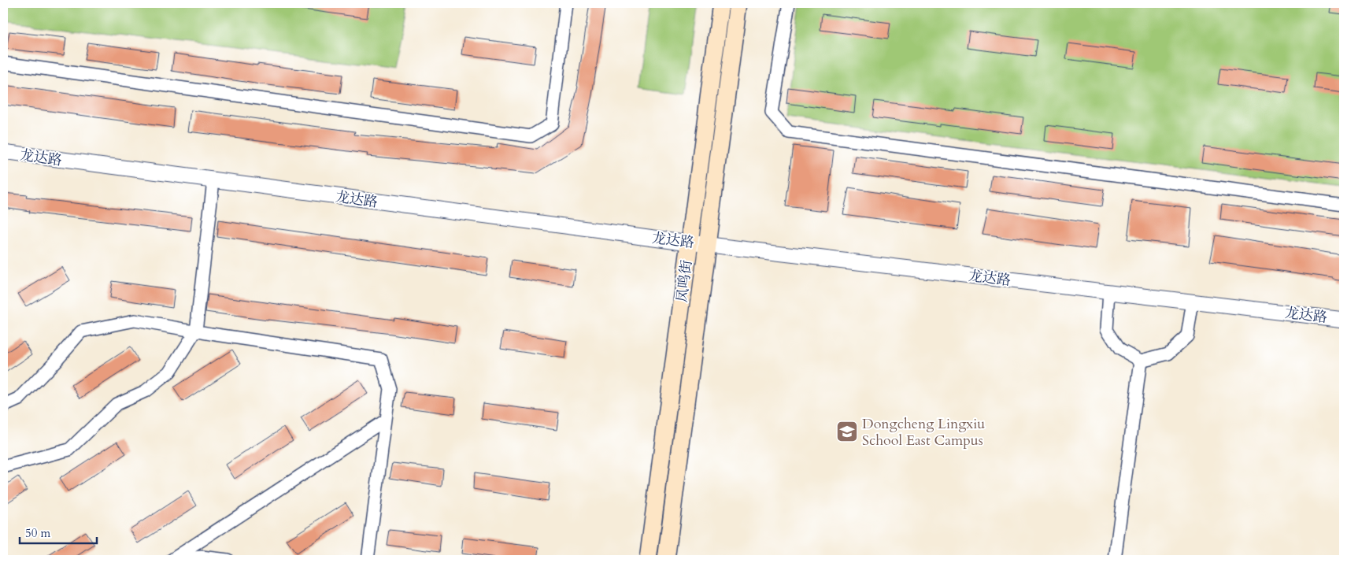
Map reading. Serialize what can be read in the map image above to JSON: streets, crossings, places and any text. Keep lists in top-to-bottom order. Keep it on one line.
{"streets":{"main road":["凤鸣街"],"street":["龙达路"]},"crossings":[["龙达路","凤鸣街"]],"places":{"school or university":["Dongcheng Lingxiu School East Campus"]},"scale_bar":"50 m"}
